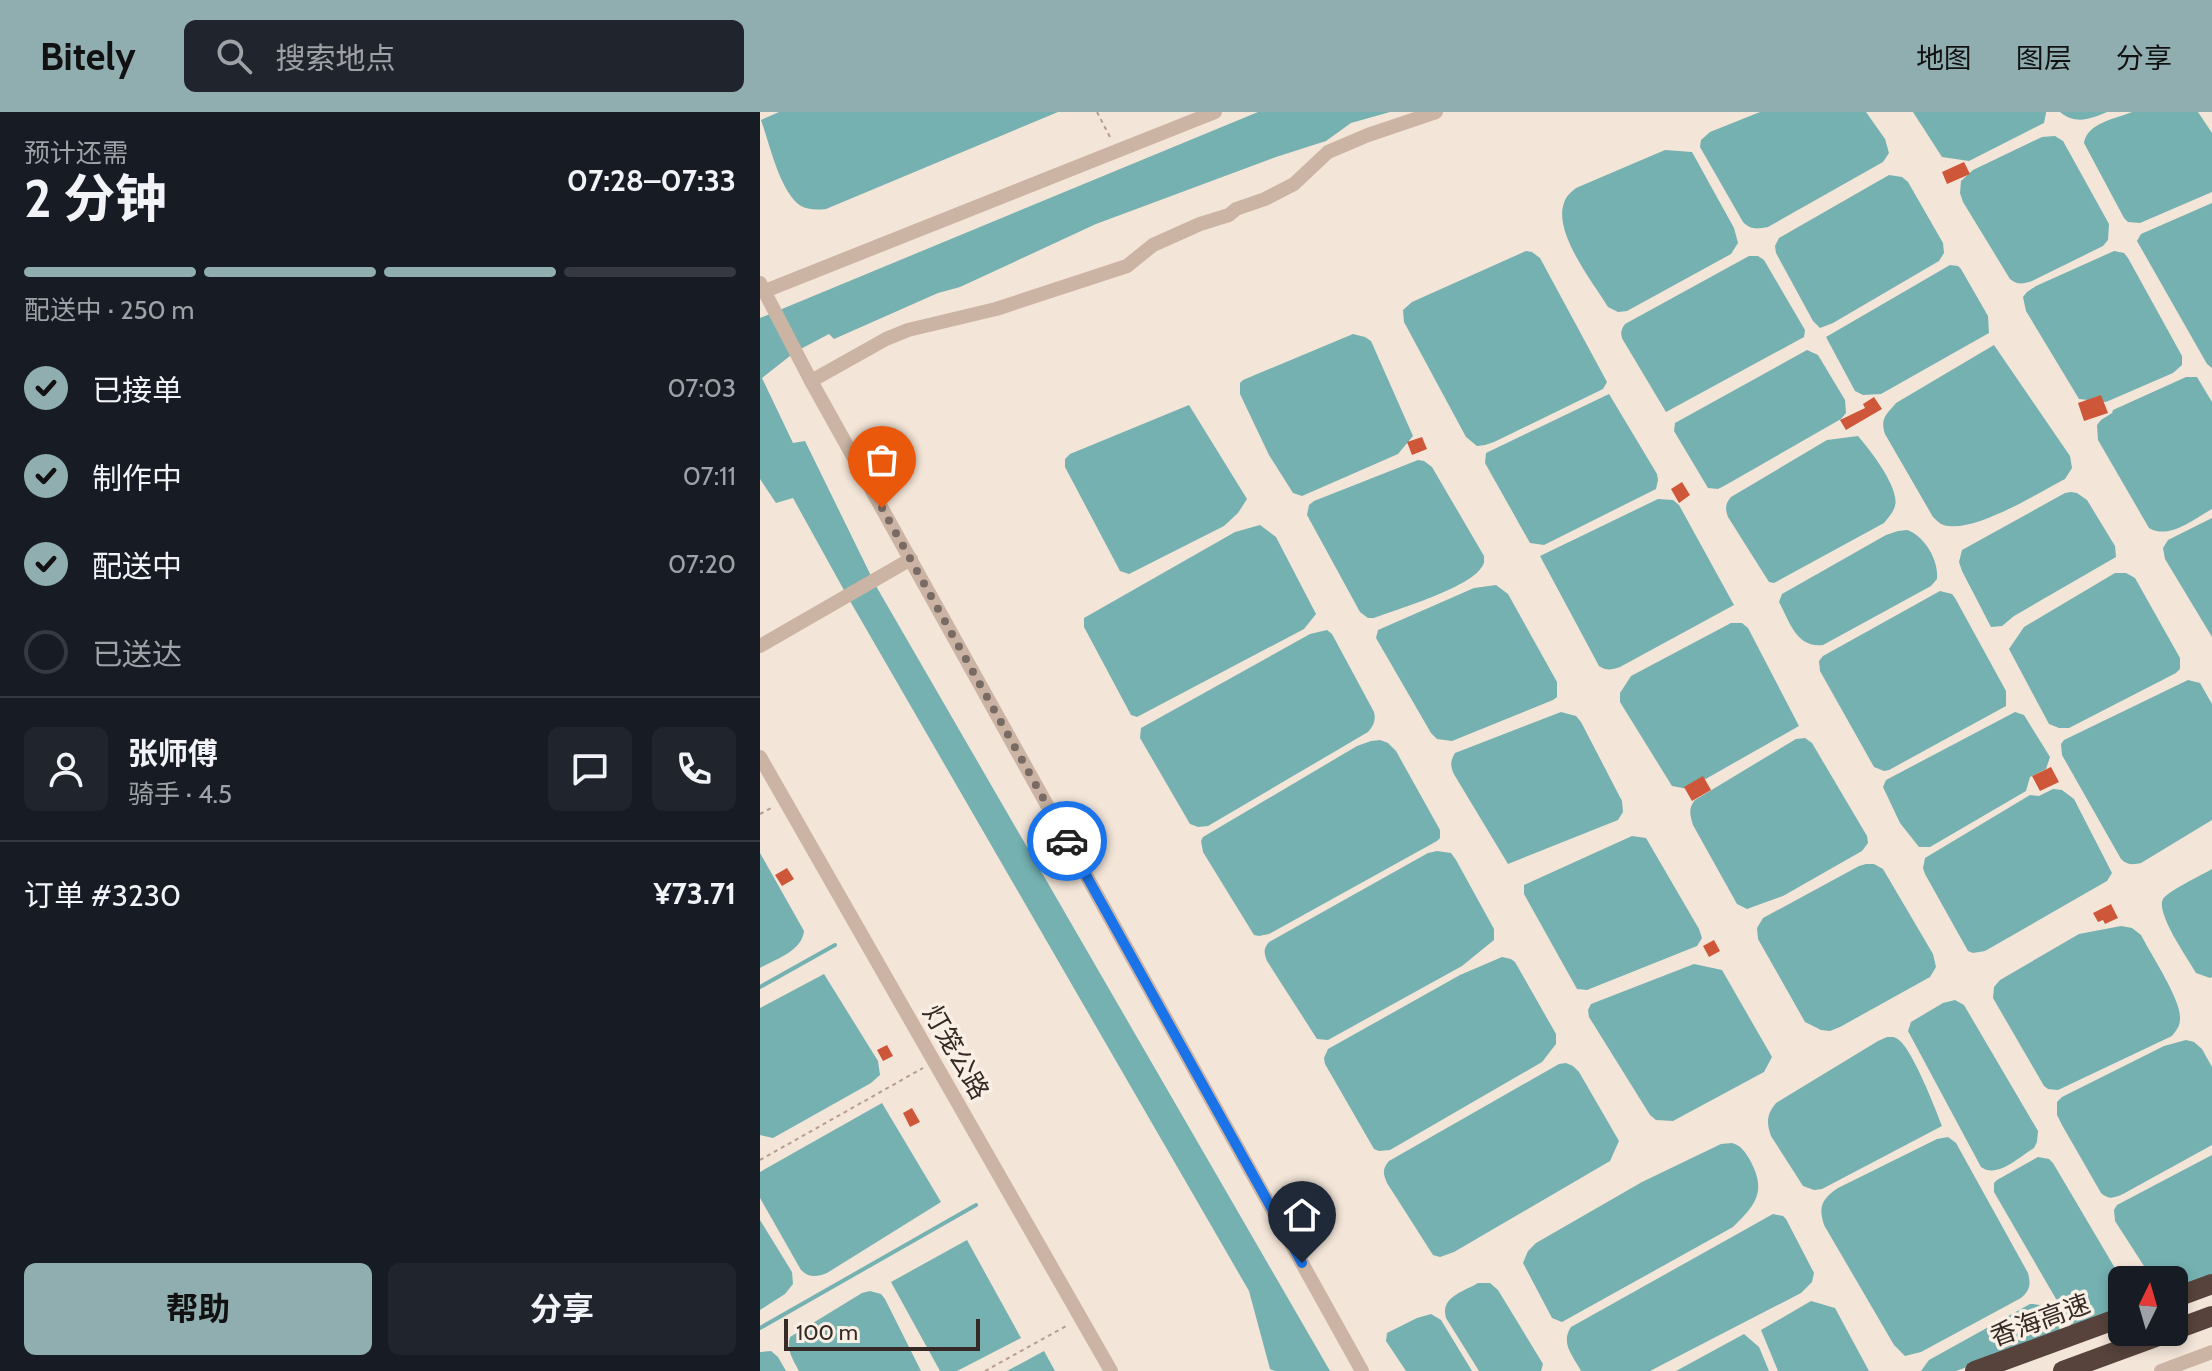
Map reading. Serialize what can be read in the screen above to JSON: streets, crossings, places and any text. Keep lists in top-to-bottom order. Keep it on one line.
{"streets":{"highway":["香海高速"],"street":["灯笼公路"]},"scale_bar":"100 m","north":"top","page":{"header":"Bitely","search":"搜索地点","nav":["地图","图层","分享"],"heading":["2 分钟","预计还需","07:28–07:33"],"panel":["张师傅","骑手 · 4.5","订单 #3230","¥73.71"],"bar":"配送中 · 250 m","list":[["已接单","07:03"],["制作中","07:11"],["配送中","07:20"],"已送达"],"buttons":["帮助","分享"],"scale":"100 m"}}
